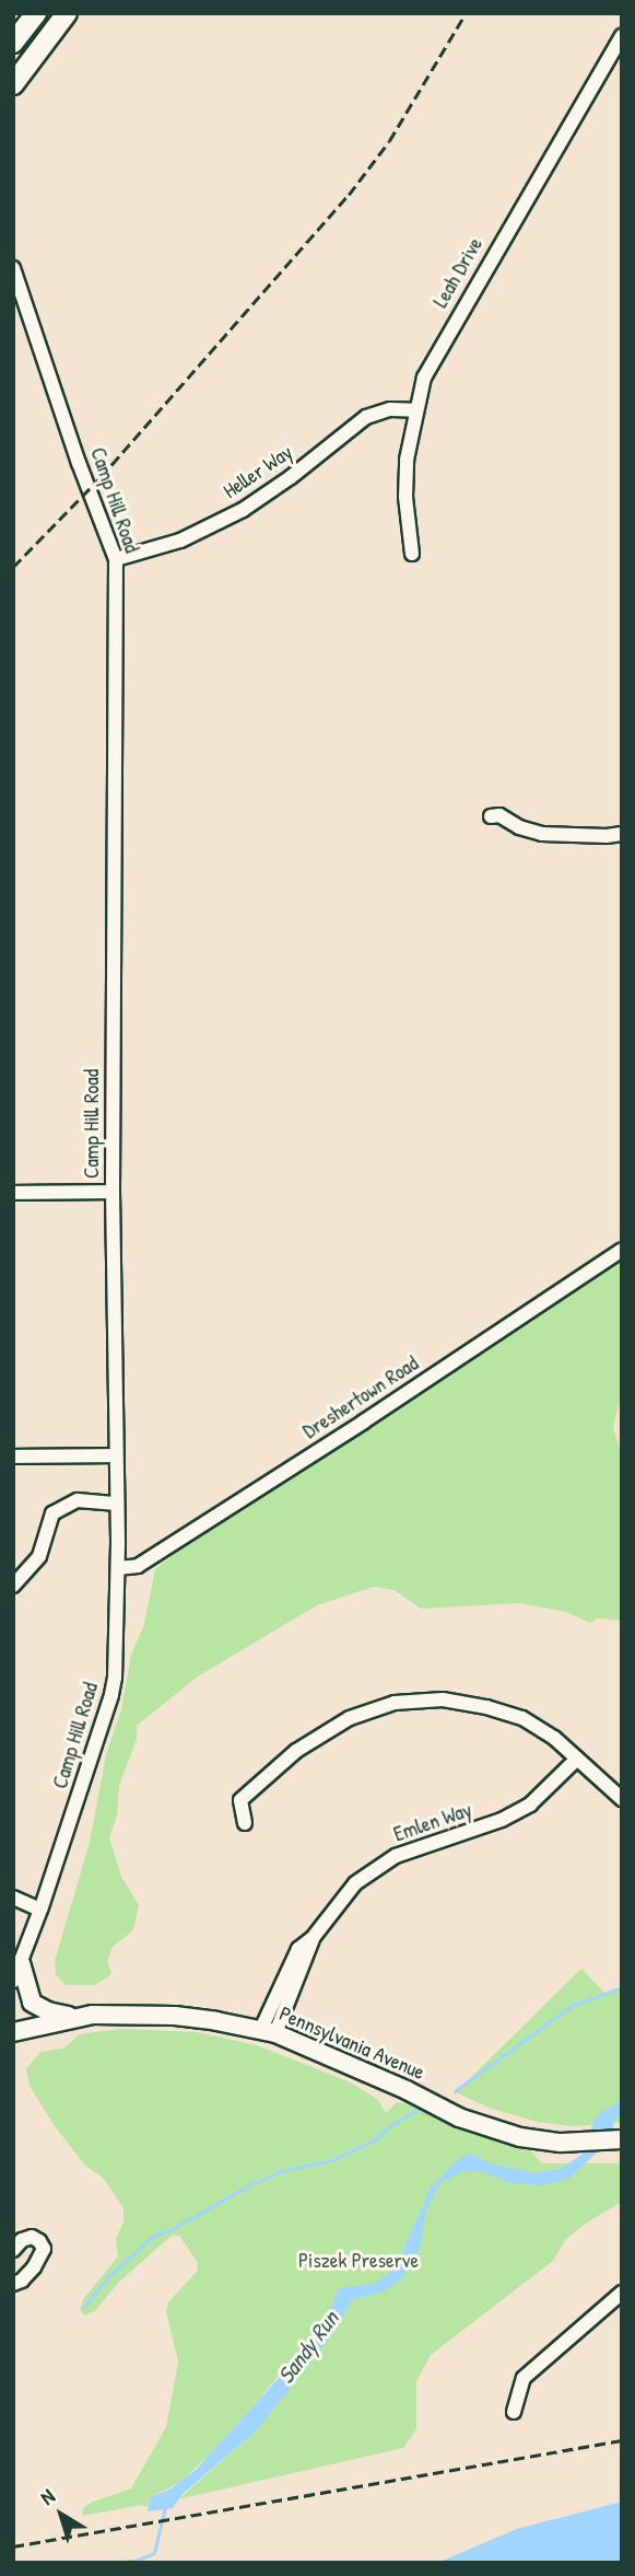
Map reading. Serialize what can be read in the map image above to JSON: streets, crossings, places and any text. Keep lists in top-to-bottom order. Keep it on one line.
{"streets":{"main road":["Pennsylvania Avenue"],"street":["Leah Drive","Heller Way","Camp Hill Road","Dreshertown Road","Emlen Way"]},"crossings":[["Leah Drive","Heller Way"],["Heller Way","Camp Hill Road"],["Camp Hill Road","Dreshertown Road"],["Emlen Way","Pennsylvania Avenue"]],"water":["Sandy Run"],"parks":["Piszek Preserve"],"north":"top left"}
